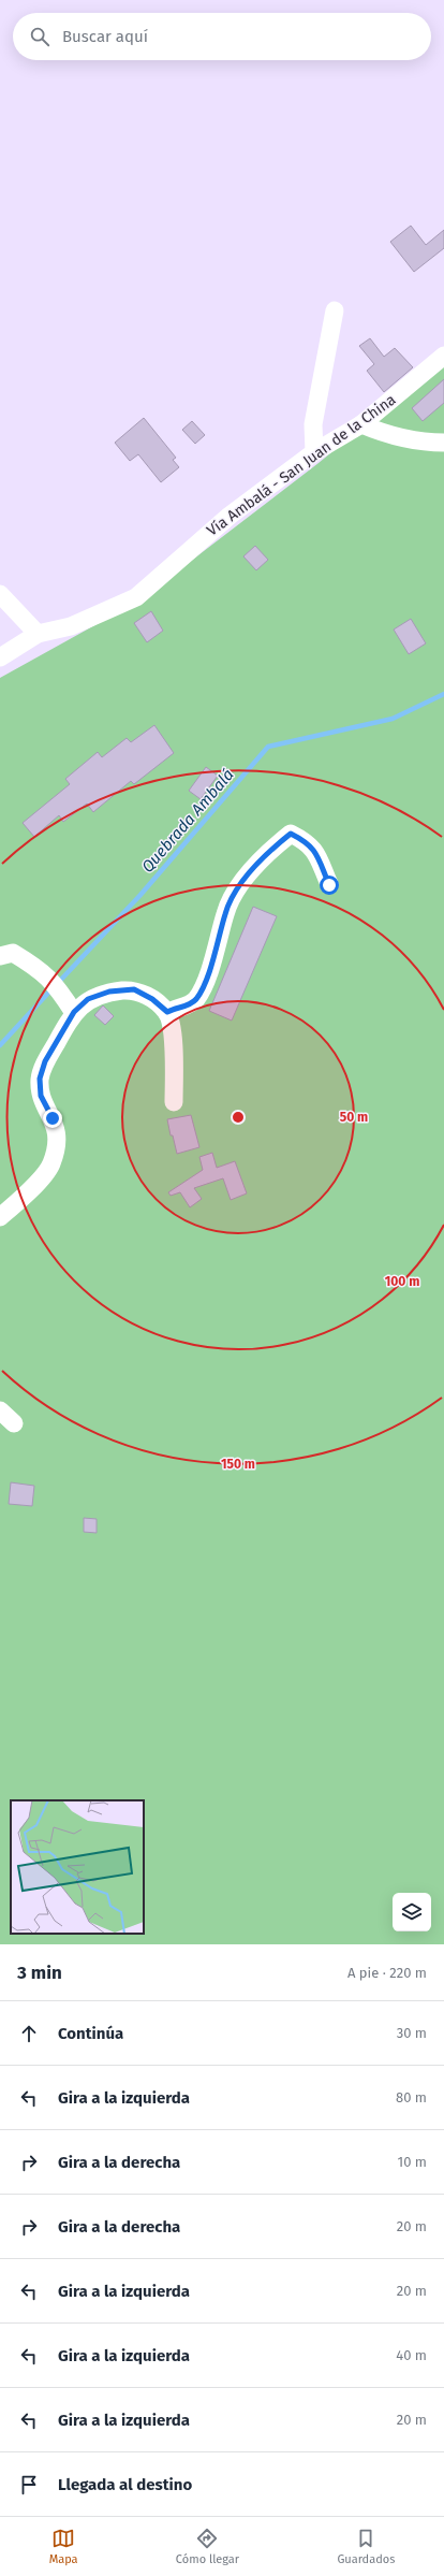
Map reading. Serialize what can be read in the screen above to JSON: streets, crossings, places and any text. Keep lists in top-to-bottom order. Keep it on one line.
{"streets":{"street":["Vía Ambalá - San Juan de la China"]},"water":["Quebrada Ambalá"],"page":{"search":"Buscar aquí","heading":["3 min","A pie · 220 m"],"list":[["Continúa","30 m"],["Gira a la izquierda","80 m"],["Gira a la derecha","10 m"],["Gira a la derecha","20 m"],["Gira a la izquierda","20 m"],["Gira a la izquierda","40 m"],["Gira a la izquierda","20 m"],"Llegada al destino"],"nav":["Mapa","Cómo llegar","Guardados"]},"rings":["50 m","100 m","150 m"]}
